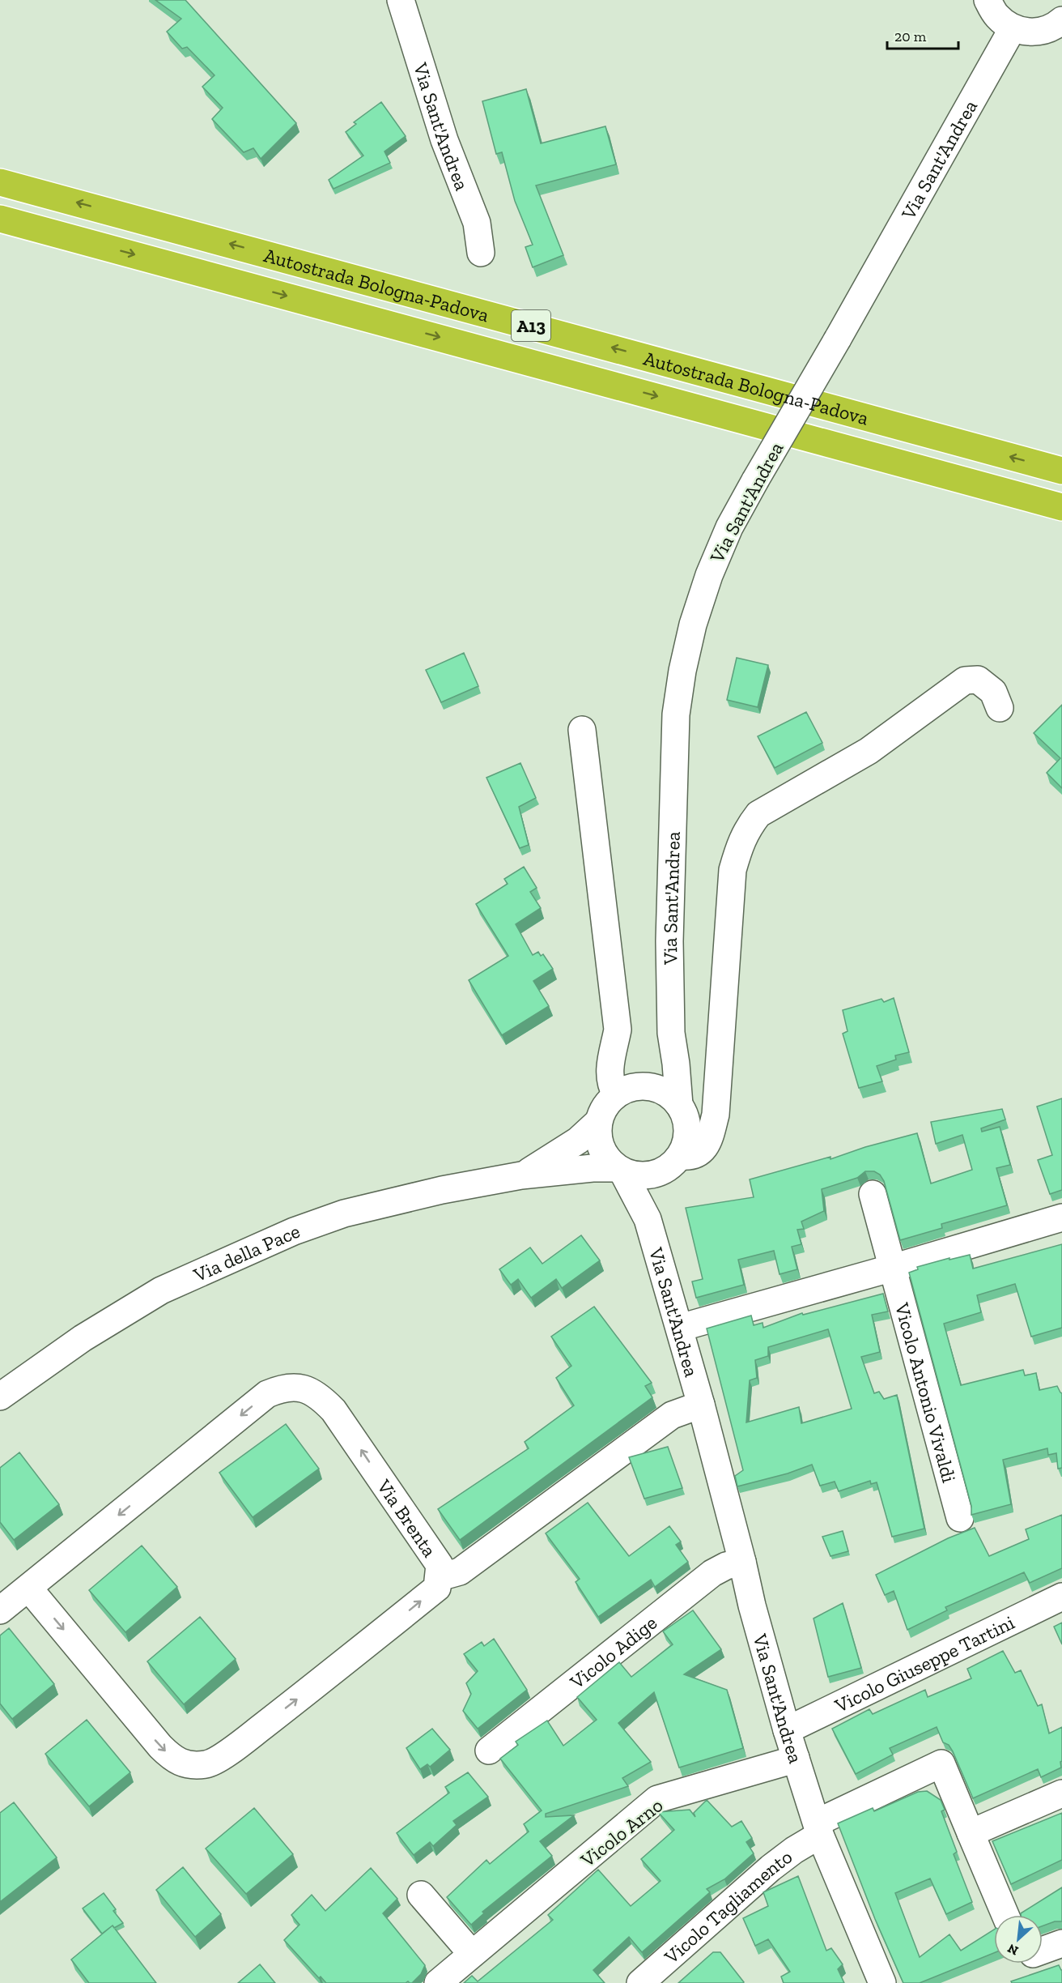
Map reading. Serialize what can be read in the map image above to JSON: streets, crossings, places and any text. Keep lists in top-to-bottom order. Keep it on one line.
{"streets":{"highway":["Autostrada Bologna-Padova","A13"],"street":["Via Sant'Andrea","Via della Pace","Vicolo Antonio Vivaldi","Via Brenta","Vicolo Adige","Vicolo Giuseppe Tartini","Vicolo Arno","Vicolo Tagliamento"]},"crossings":[["Via Sant'Andrea","Via della Pace"],["Via Sant'Andrea","Vicolo Adige"],["Via Sant'Andrea","Vicolo Giuseppe Tartini"],["Via Sant'Andrea","Vicolo Arno"],["Via Sant'Andrea","Vicolo Tagliamento"]],"scale_bar":"20 m","north":"bottom left"}
